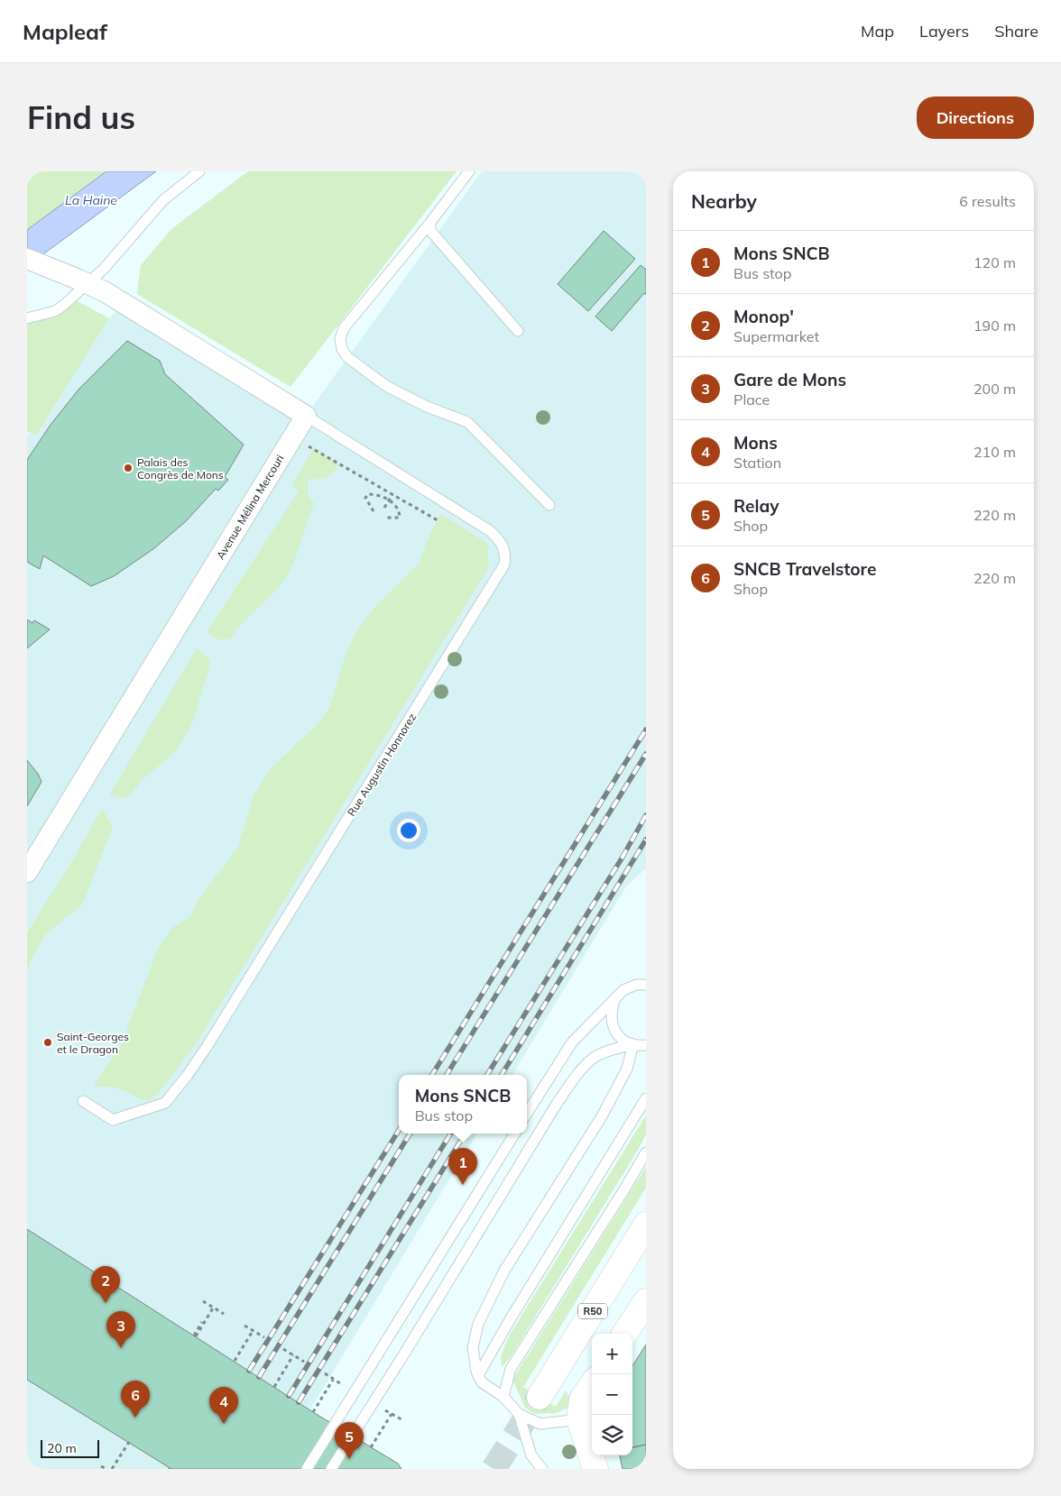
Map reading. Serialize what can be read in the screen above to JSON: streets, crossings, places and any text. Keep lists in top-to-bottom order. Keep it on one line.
{"streets":{"main road":["R50"],"street":["Avenue Mélina Mercouri"],"lane":["Rue Augustin Honnorez"]},"crossings":[["Avenue Mélina Mercouri","Rue Augustin Honnorez"]],"water":["La Haine"],"places":["Palais des Congrès de Mons","Saint-Georges et le Dragon"],"scale_bar":"20 m","page":{"header":"Mapleaf","nav":["Map","Layers","Share"],"buttons":"Directions","title":"Find us","heading":["Nearby","6 results"],"list":[{"mark":"1","name":"Mons SNCB","note":"Bus stop","value":"120 m"},{"mark":"2","name":"Monop'","note":"Supermarket","value":"190 m"},{"mark":"3","name":"Gare de Mons","note":"Place","value":"200 m"},{"mark":"4","name":"Mons","note":"Station","value":"210 m"},{"mark":"5","name":"Relay","note":"Shop","value":"220 m"},{"mark":"6","name":"SNCB Travelstore","note":"Shop","value":"220 m"}],"popup":["Mons SNCB","Bus stop"],"pins":["1","2","3","6","4","5"],"map_buttons":["+","−"],"scale":"20 m"}}
